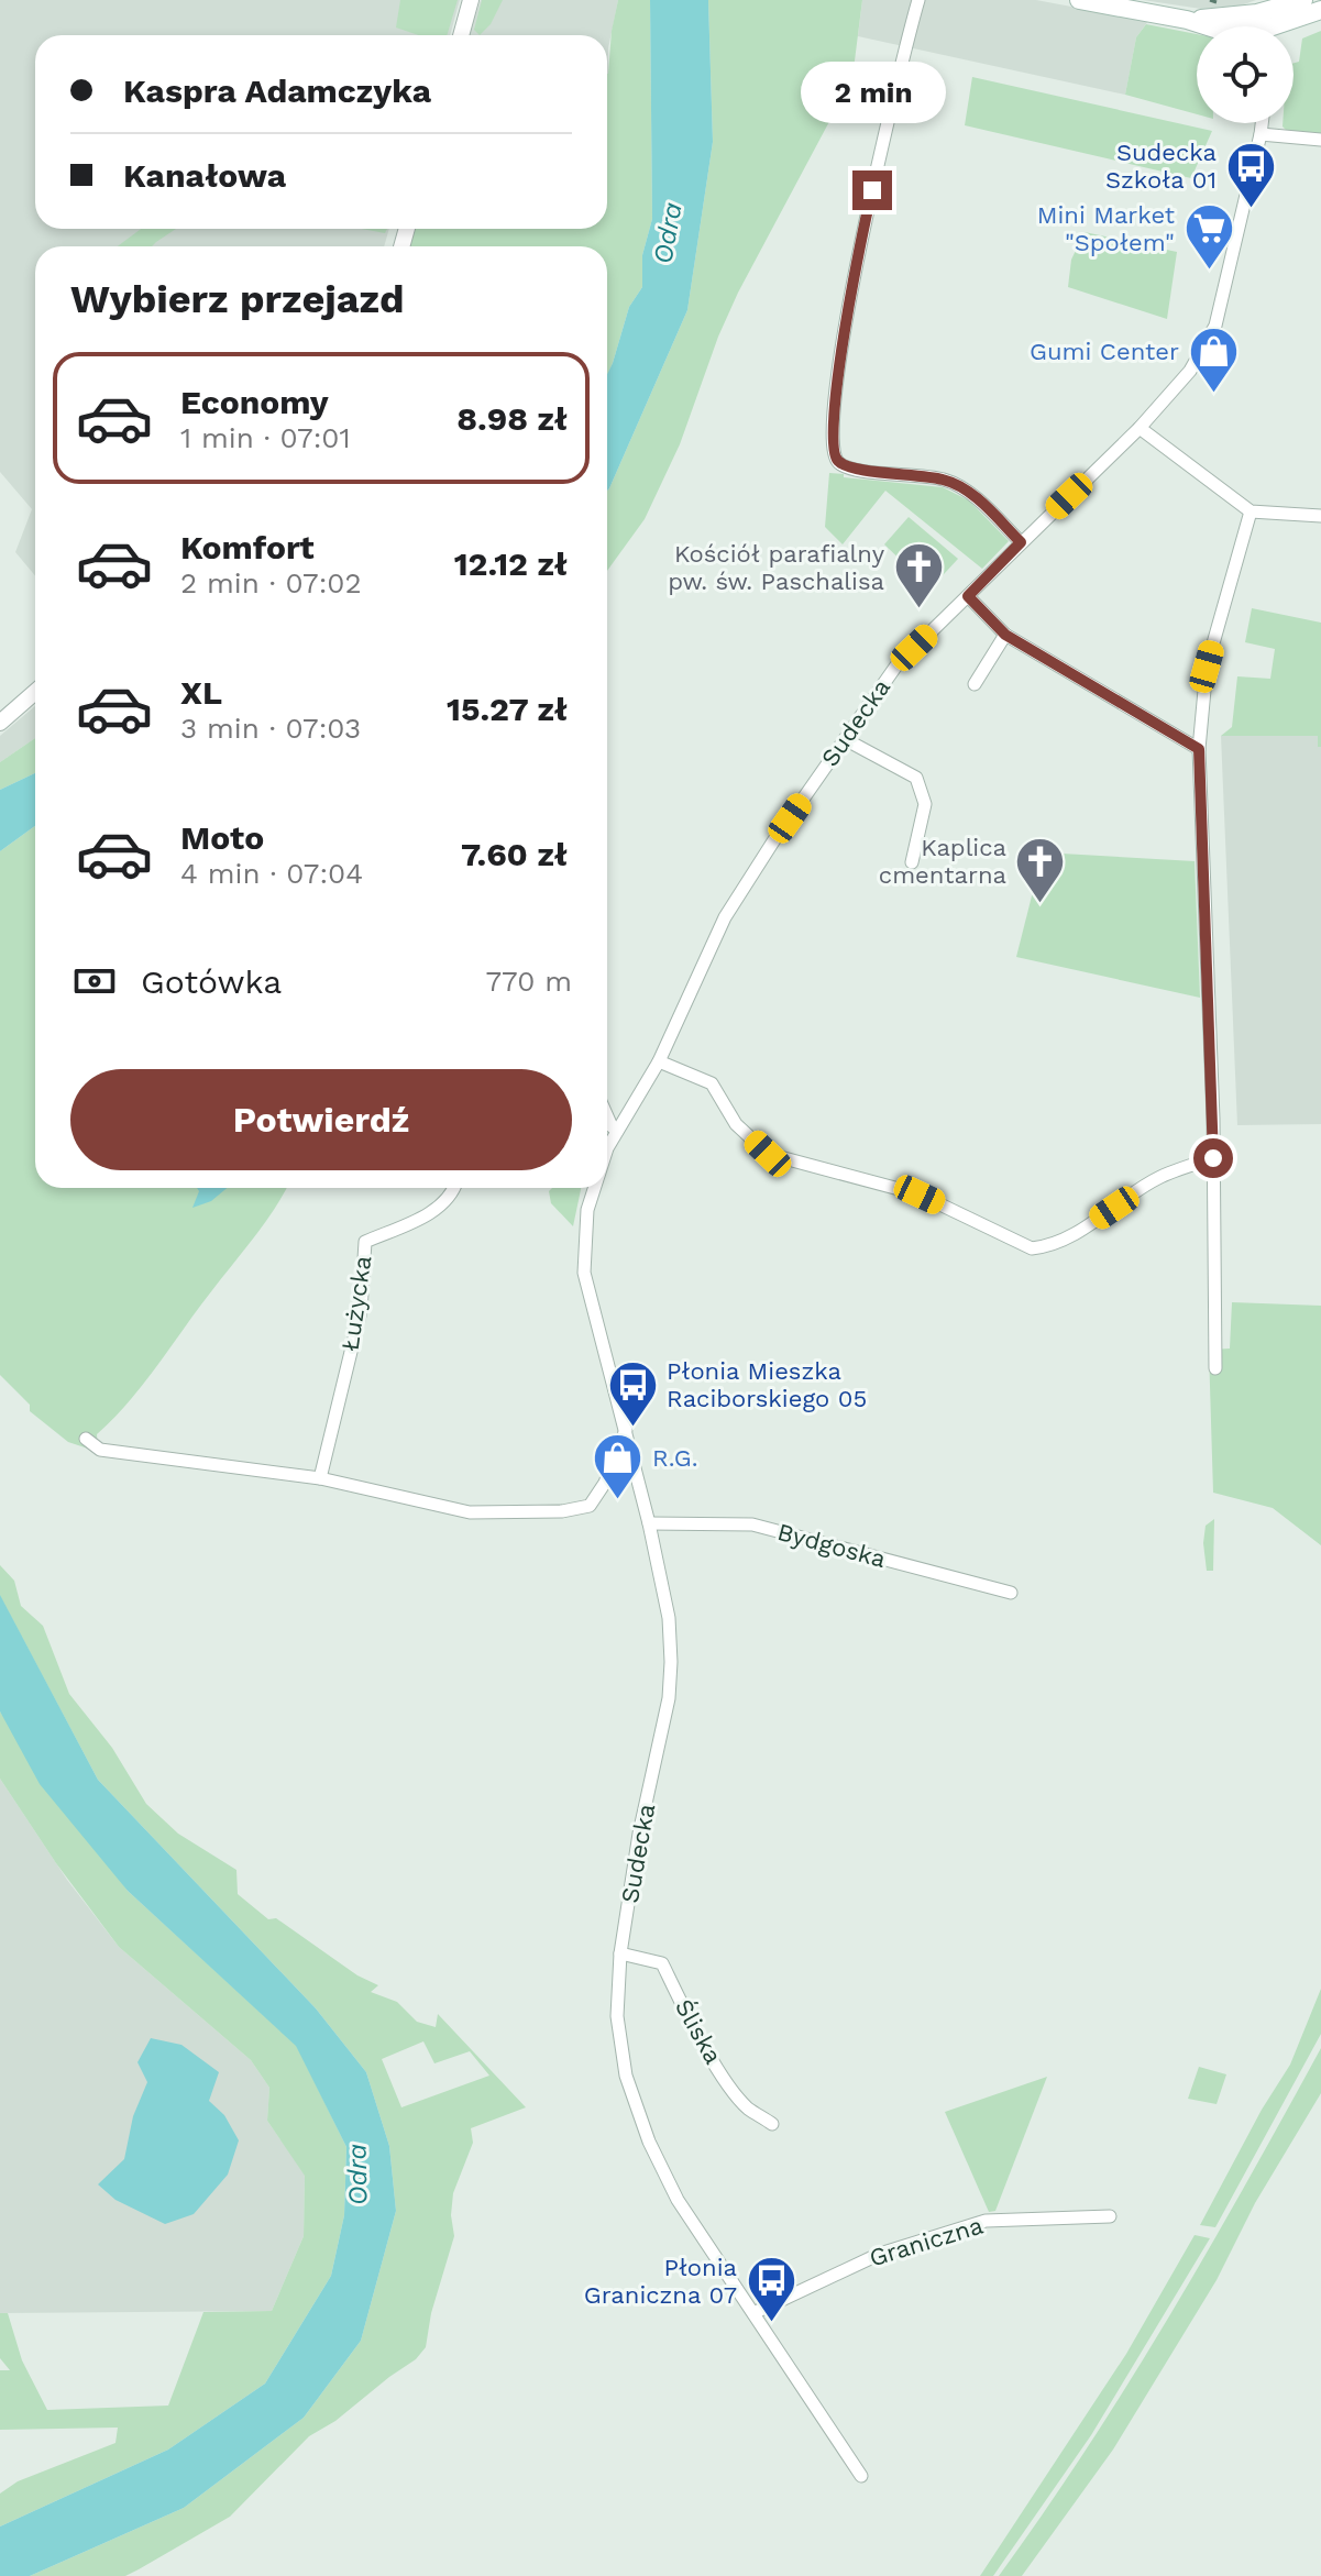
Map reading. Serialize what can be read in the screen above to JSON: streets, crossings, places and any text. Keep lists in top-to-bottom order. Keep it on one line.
{"streets":{"street":["Sudecka","Łużycka","Bydgoska","Śliska","Graniczna"]},"crossings":[["Sudecka","Bydgoska"],["Sudecka","Śliska"],["Sudecka","Graniczna"]],"water":["Odra"],"places":{"bus stop":["Sudecka Szkoła 01","Płonia Mieszka Raciborskiego 05","Płonia Graniczna 07"],"supermarket":["Mini Market \"Społem\""],"shop":["Gumi Center","R.G."],"church":["Kościół parafialny pw. św. Paschalisa","Kaplica cmentarna"]},"page":{"banner":["Kaspra Adamczyka","Kanałowa"],"bubble":"2 min","heading":"Wybierz przejazd","list":[{"name":"Economy","note":"1 min · 07:01","value":"8.98 zł"},{"name":"Komfort","note":"2 min · 07:02","value":"12.12 zł"},{"name":"XL","note":"3 min · 07:03","value":"15.27 zł"},{"name":"Moto","note":"4 min · 07:04","value":"7.60 zł"}],"pay":["Gotówka","770 m"],"buttons":"Potwierdź"}}
